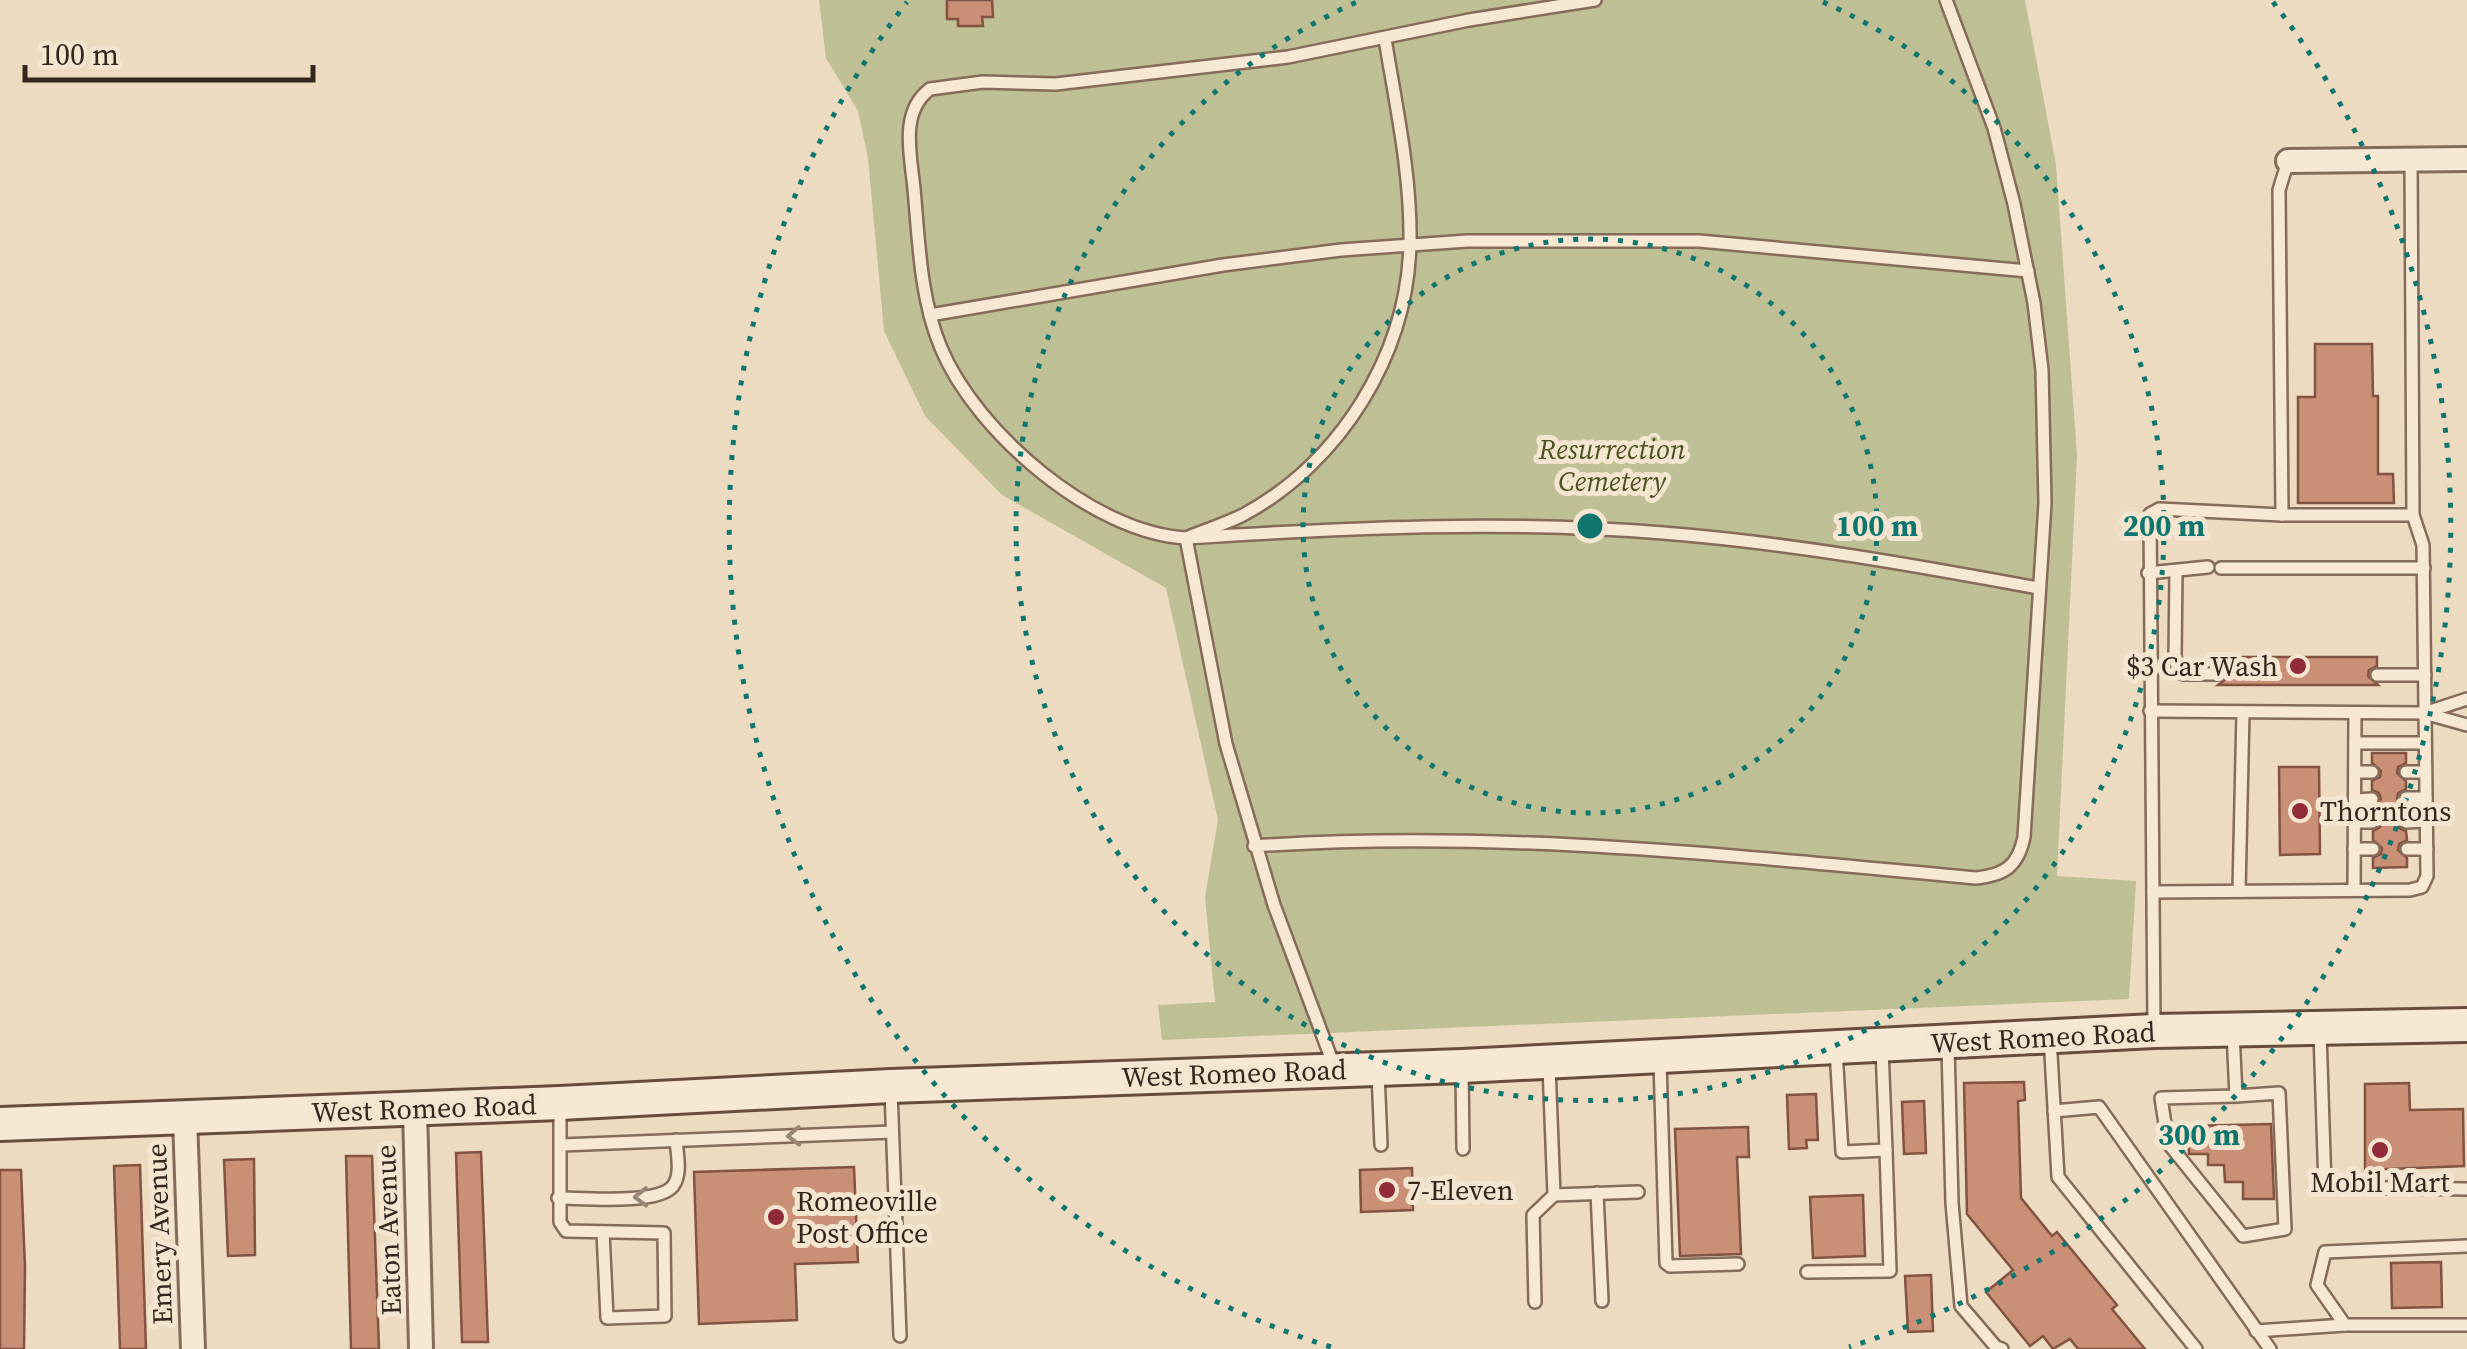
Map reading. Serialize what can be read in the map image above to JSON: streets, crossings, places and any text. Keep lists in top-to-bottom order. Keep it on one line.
{"streets":{"main road":["West Romeo Road"],"street":["Eaton Avenue","Emery Avenue"]},"crossings":[["West Romeo Road","Eaton Avenue"],["West Romeo Road","Emery Avenue"]],"parks":["Resurrection Cemetery"],"places":["$3 Car Wash","Thorntons","Mobil Mart","7-Eleven","Romeoville Post Office"],"scale_bar":"100 m","rings":["100 m","200 m","300 m"]}
